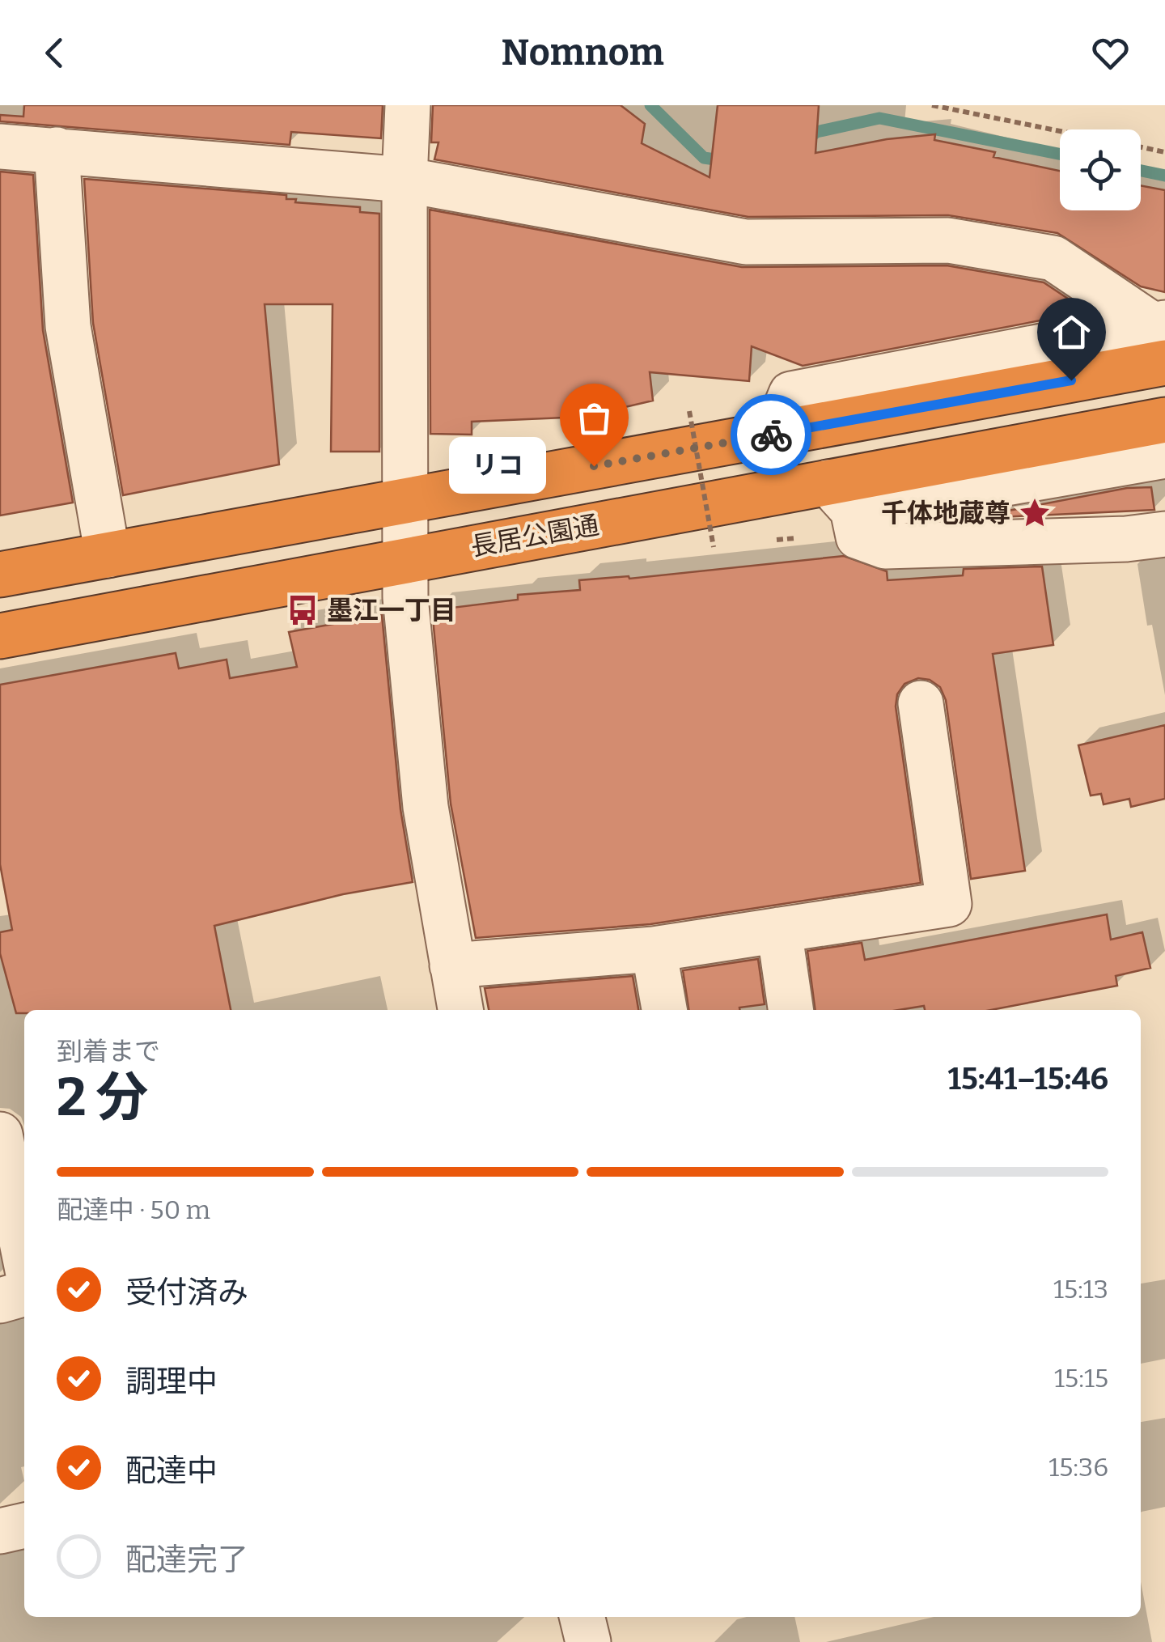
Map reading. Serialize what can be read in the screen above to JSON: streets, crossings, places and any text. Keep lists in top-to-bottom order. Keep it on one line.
{"streets":{"highway":["長居公園通"]},"places":{"other":["リコ"],"place":["千体地蔵尊"],"bus stop":["墨江一丁目"]},"page":{"header":"Nomnom","bubble":"リコ","heading":["2 分","到着まで","15:41–15:46"],"bar":"配達中 · 50 m","list":[["受付済み","15:13"],["調理中","15:15"],["配達中","15:36"],"配達完了"]}}
